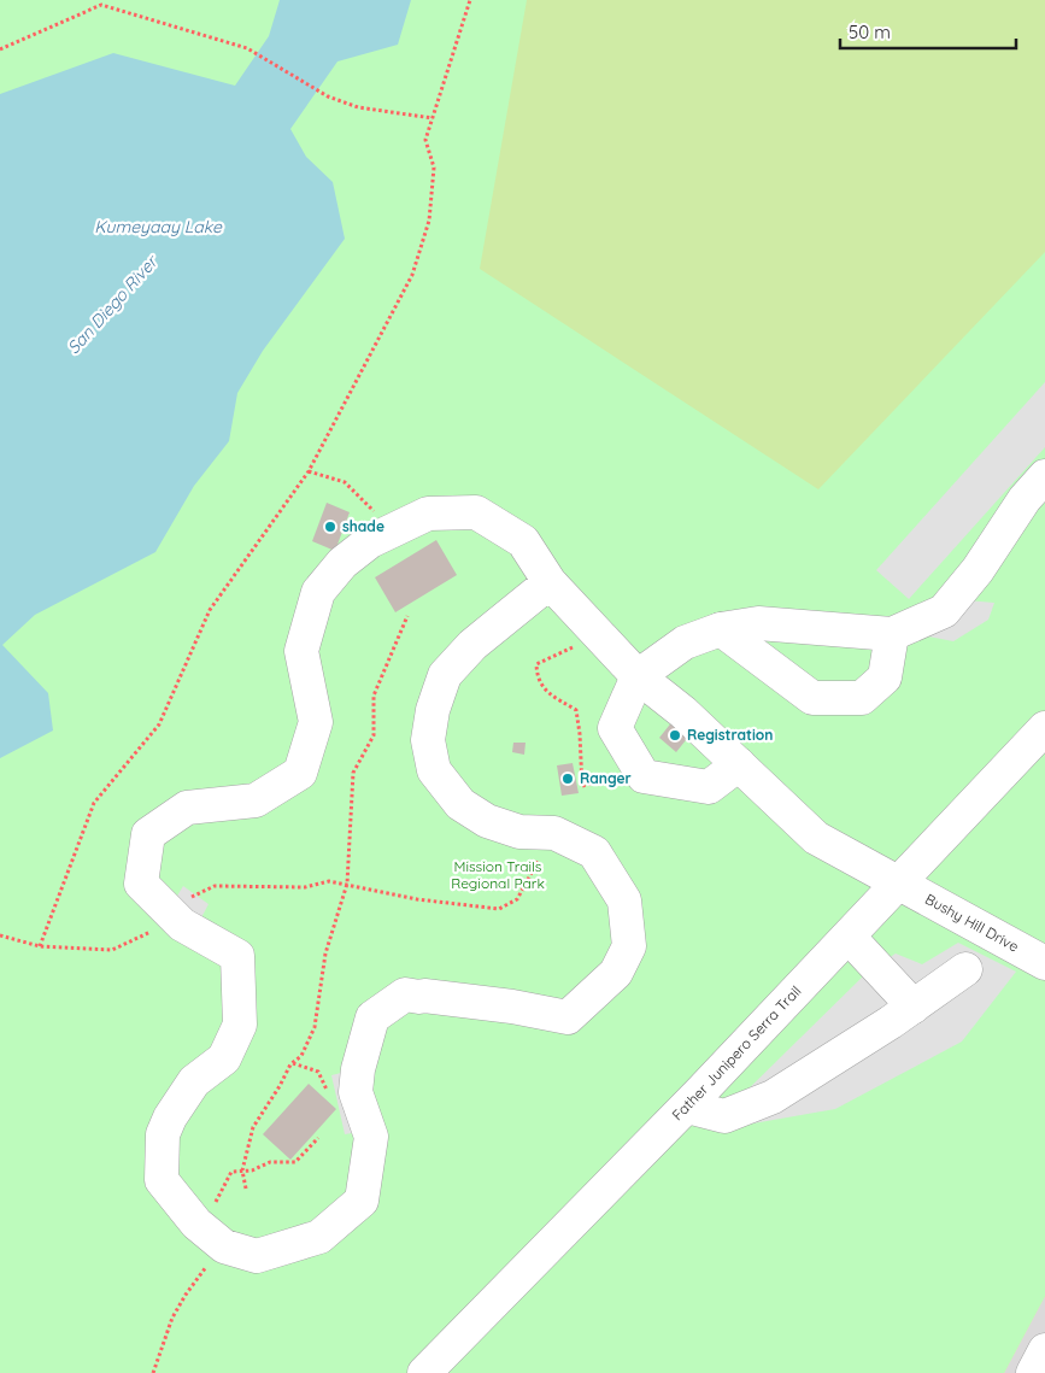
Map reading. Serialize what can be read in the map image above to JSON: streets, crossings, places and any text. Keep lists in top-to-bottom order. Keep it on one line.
{"streets":{"street":["Bushy Hill Drive","Father Junipero Serra Trail"]},"crossings":[["Bushy Hill Drive","Father Junipero Serra Trail"]],"water":["Kumeyaay Lake","San Diego River"],"parks":["Mission Trails Regional Park"],"places":["shade","Registration","Ranger"],"scale_bar":"50 m"}
